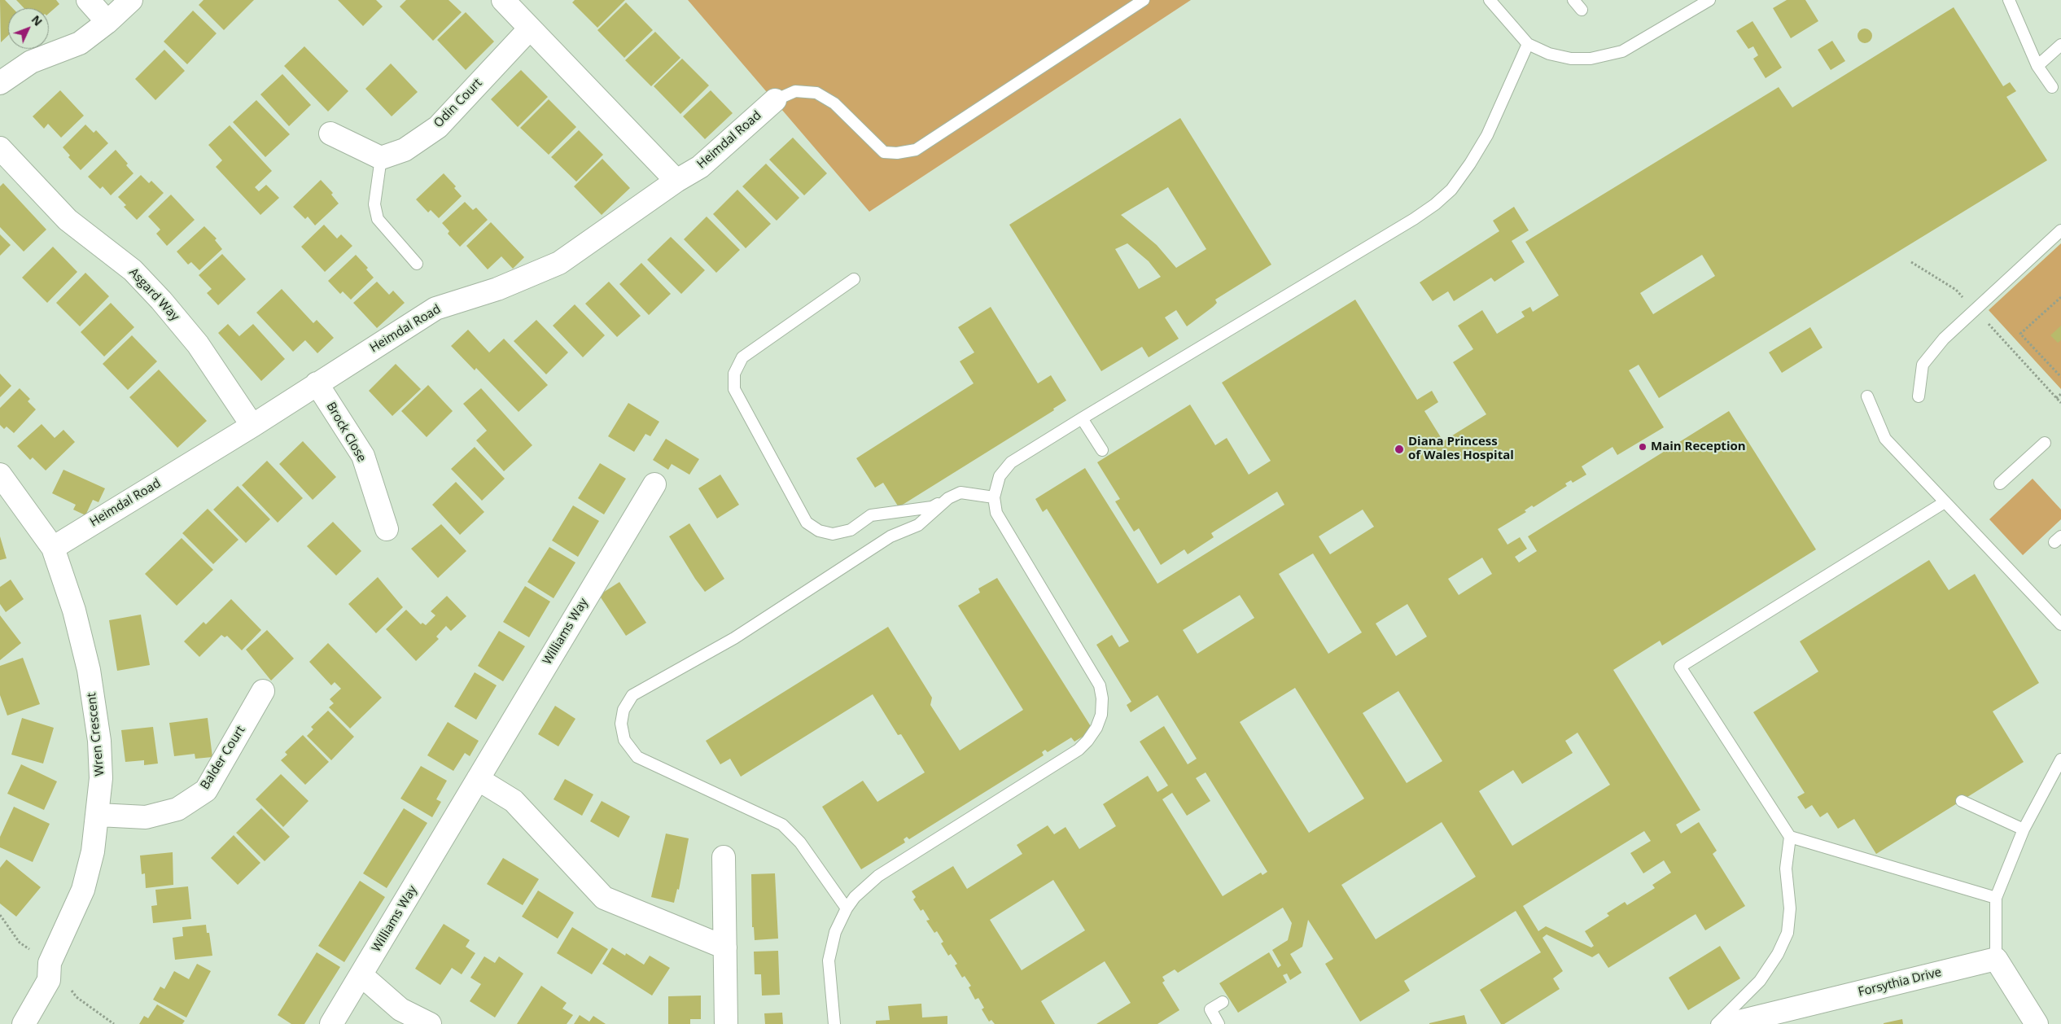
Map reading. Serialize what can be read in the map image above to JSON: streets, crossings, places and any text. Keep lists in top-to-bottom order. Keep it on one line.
{"streets":{"street":["Odin Court","Heimdal Road","Asgard Way","Brock Close","Williams Way","Wren Crescent","Balder Court","Forsythia Drive"]},"crossings":[["Heimdal Road","Asgard Way"],["Heimdal Road","Brock Close"],["Heimdal Road","Wren Crescent"],["Wren Crescent","Balder Court"]],"places":["Main Reception","Diana Princess of Wales Hospital"],"north":"top right"}
